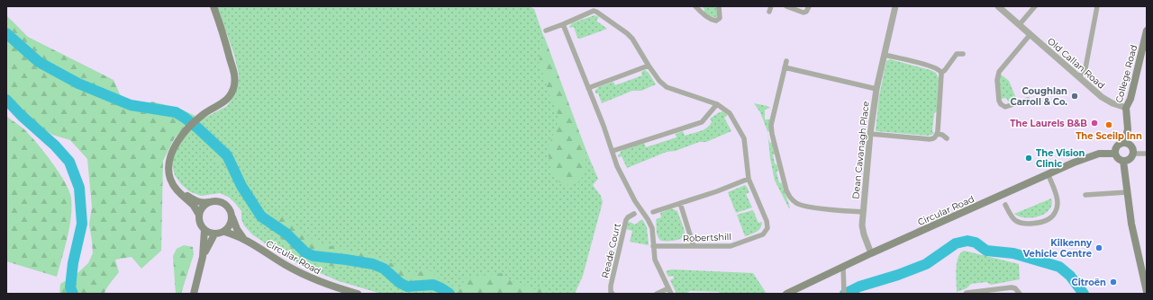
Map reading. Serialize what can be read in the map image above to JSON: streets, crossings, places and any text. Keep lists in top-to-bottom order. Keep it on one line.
{"streets":{"main road":["College Road","Circular Road"],"street":["Old Callan Road","Dean Cavanagh Place","Robertshill","Reade Court"]},"crossings":[["Old Callan Road","College Road"],["College Road","Circular Road"],["Dean Cavanagh Place","Circular Road"]],"places":["Coughlan Carroll & Co.","The Laurels B&B","The Sceilp Inn","The Vision Clinic","Kilkenny Vehicle Centre","Citroën"]}
